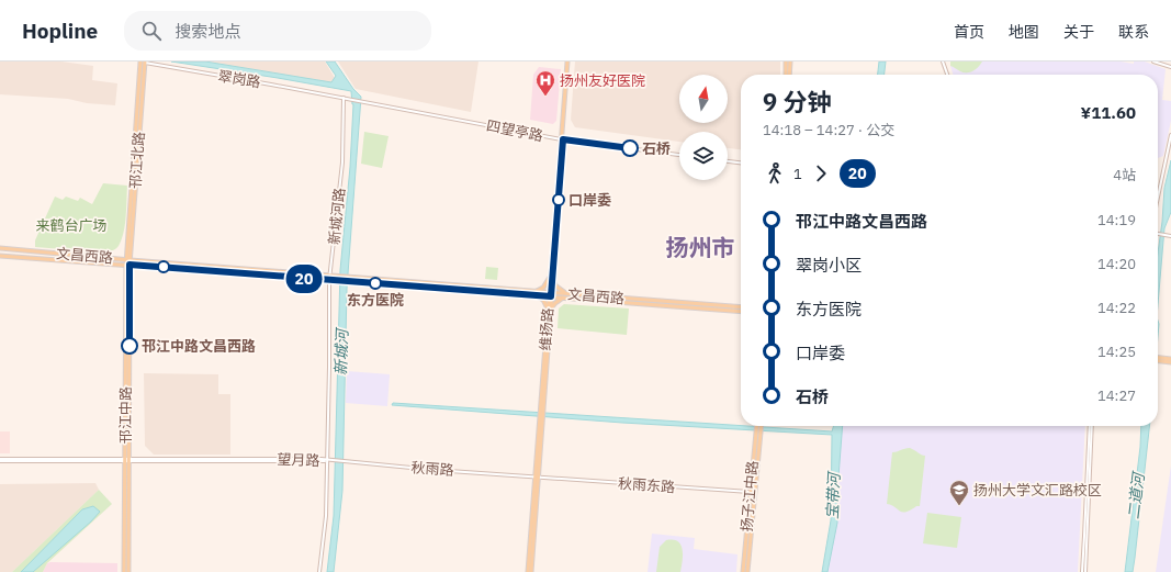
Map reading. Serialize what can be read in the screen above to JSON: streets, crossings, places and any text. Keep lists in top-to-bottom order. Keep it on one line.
{"streets":{"main road":["邗江北路","文昌西路","维扬路","邗江中路","扬子江中路"],"street":["翠岗路","四望亭路","新城河路","望月路","秋雨路","秋雨东路"]},"crossings":[["翠岗路","四望亭路"],["翠岗路","邗江北路"],["翠岗路","新城河路"],["四望亭路","新城河路"],["四望亭路","维扬路"],["邗江北路","文昌西路"],["邗江北路","邗江中路"],["新城河路","文昌西路"],["新城河路","望月路"],["新城河路","秋雨路"],["文昌西路","维扬路"],["文昌西路","邗江中路"],["维扬路","秋雨路"],["维扬路","秋雨东路"],["邗江中路","望月路"],["望月路","秋雨路"],["秋雨路","秋雨东路"],["秋雨东路","扬子江中路"]],"districts":["扬州市"],"water":["新城河","宝带河","二道河"],"parks":["来鹤台广场"],"places":{"hospital":["扬州友好医院"],"other":["石桥","口岸委","东方医院","邗江中路文昌西路"],"school or university":["扬州大学文汇路校区"]},"lines":["bus line 20"],"north":"top","page":{"header":"Hopline","search":"搜索地点","nav":["首页","地图","关于","联系"],"on_map":"20","heading":["9 分钟","14:18 – 14:27 · 公交","¥11.60"],"legs":["1","20","4站"],"list":[{"name":"邗江中路文昌西路","value":"14:19"},{"name":"翠岗小区","value":"14:20"},{"name":"东方医院","value":"14:22"},{"name":"口岸委","value":"14:25"},{"name":"石桥","value":"14:27"}]}}
